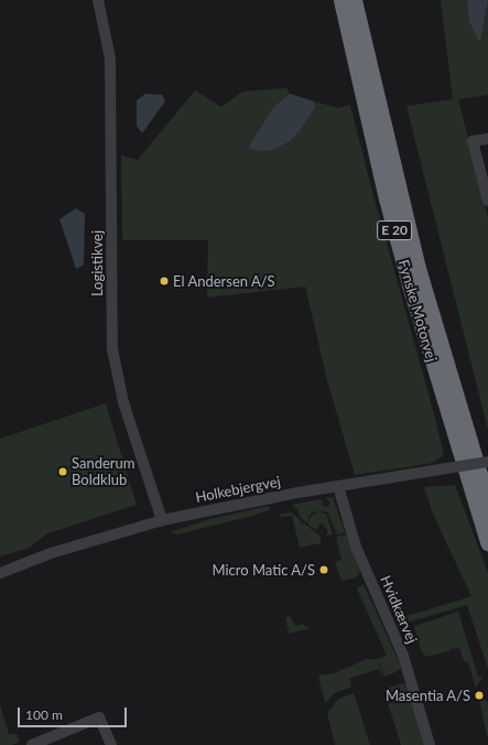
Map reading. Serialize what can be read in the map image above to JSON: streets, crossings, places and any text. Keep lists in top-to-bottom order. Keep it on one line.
{"streets":{"highway":["E 20","Fynske Motorvej"],"street":["Logistikvej","Holkebjergvej","Hvidkærvej"]},"crossings":[["Logistikvej","Holkebjergvej"],["Holkebjergvej","Hvidkærvej"]],"places":["El Andersen A/S","Sanderum Boldklub","Micro Matic A/S","Masentia A/S"],"scale_bar":"100 m"}
